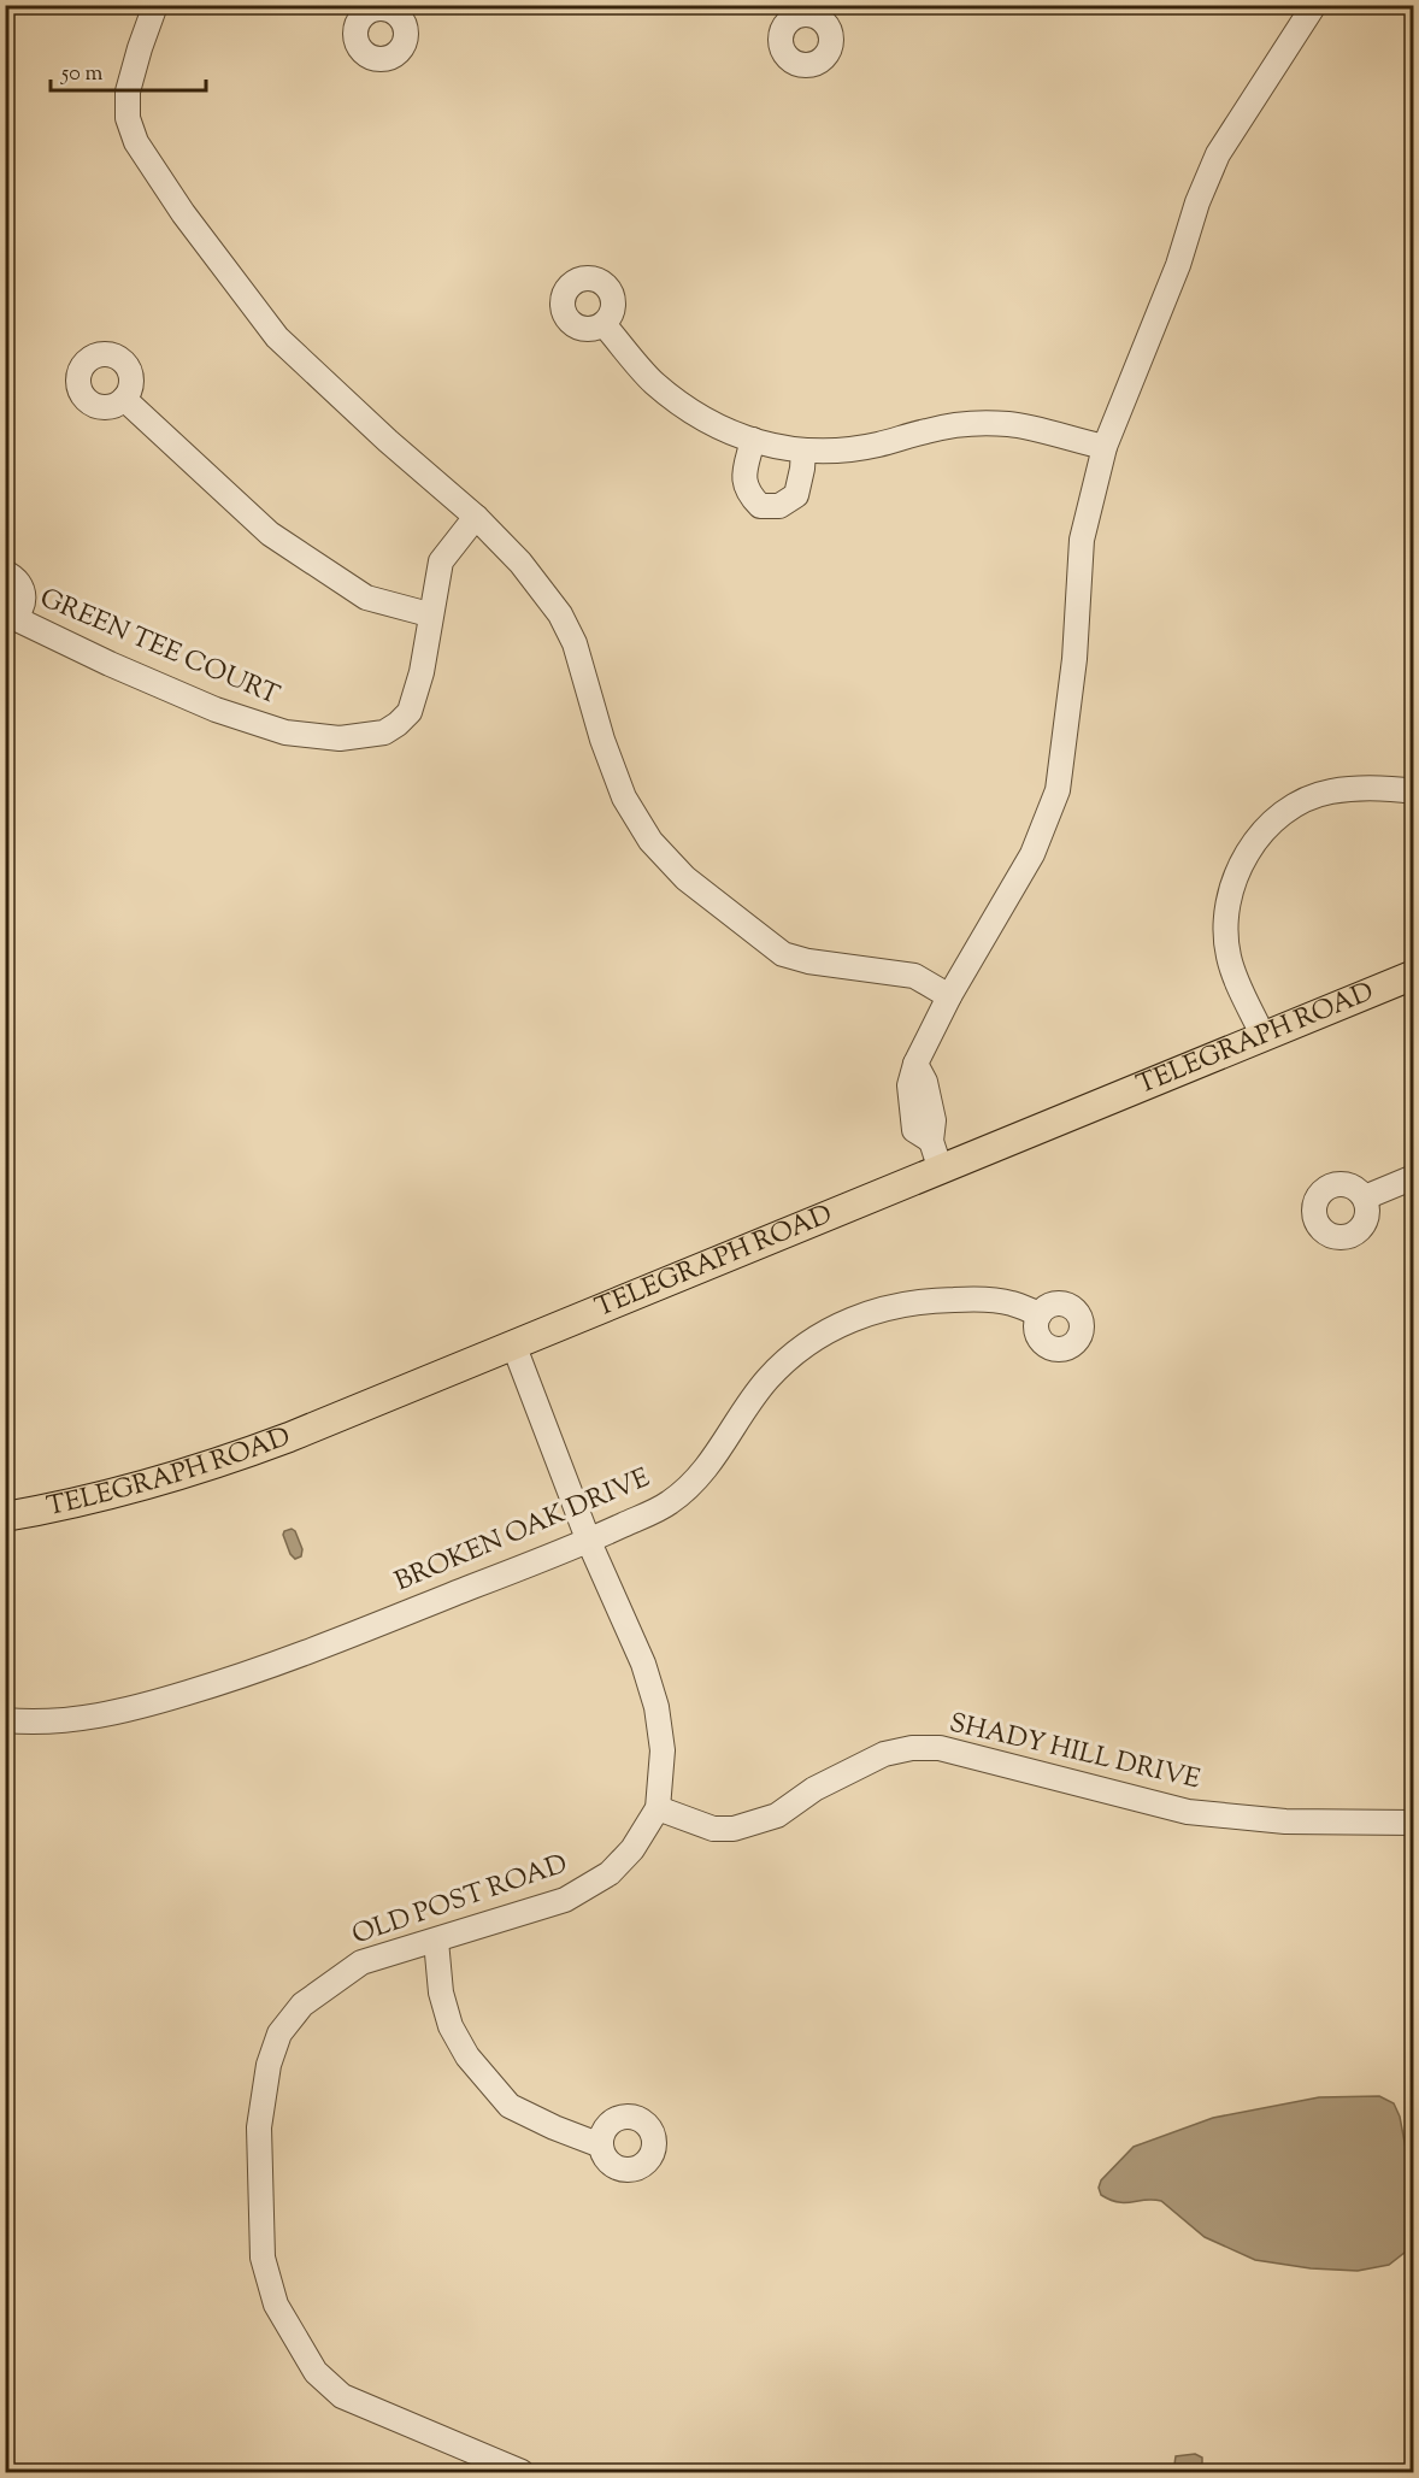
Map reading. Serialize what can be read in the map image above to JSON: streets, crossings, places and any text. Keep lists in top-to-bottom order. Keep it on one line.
{"streets":{"main road":["TELEGRAPH ROAD"],"street":["GREEN TEE COURT","BROKEN OAK DRIVE","SHADY HILL DRIVE","OLD POST ROAD"]},"crossings":[["TELEGRAPH ROAD","OLD POST ROAD"],["BROKEN OAK DRIVE","OLD POST ROAD"],["SHADY HILL DRIVE","OLD POST ROAD"]],"scale_bar":"50 m"}
